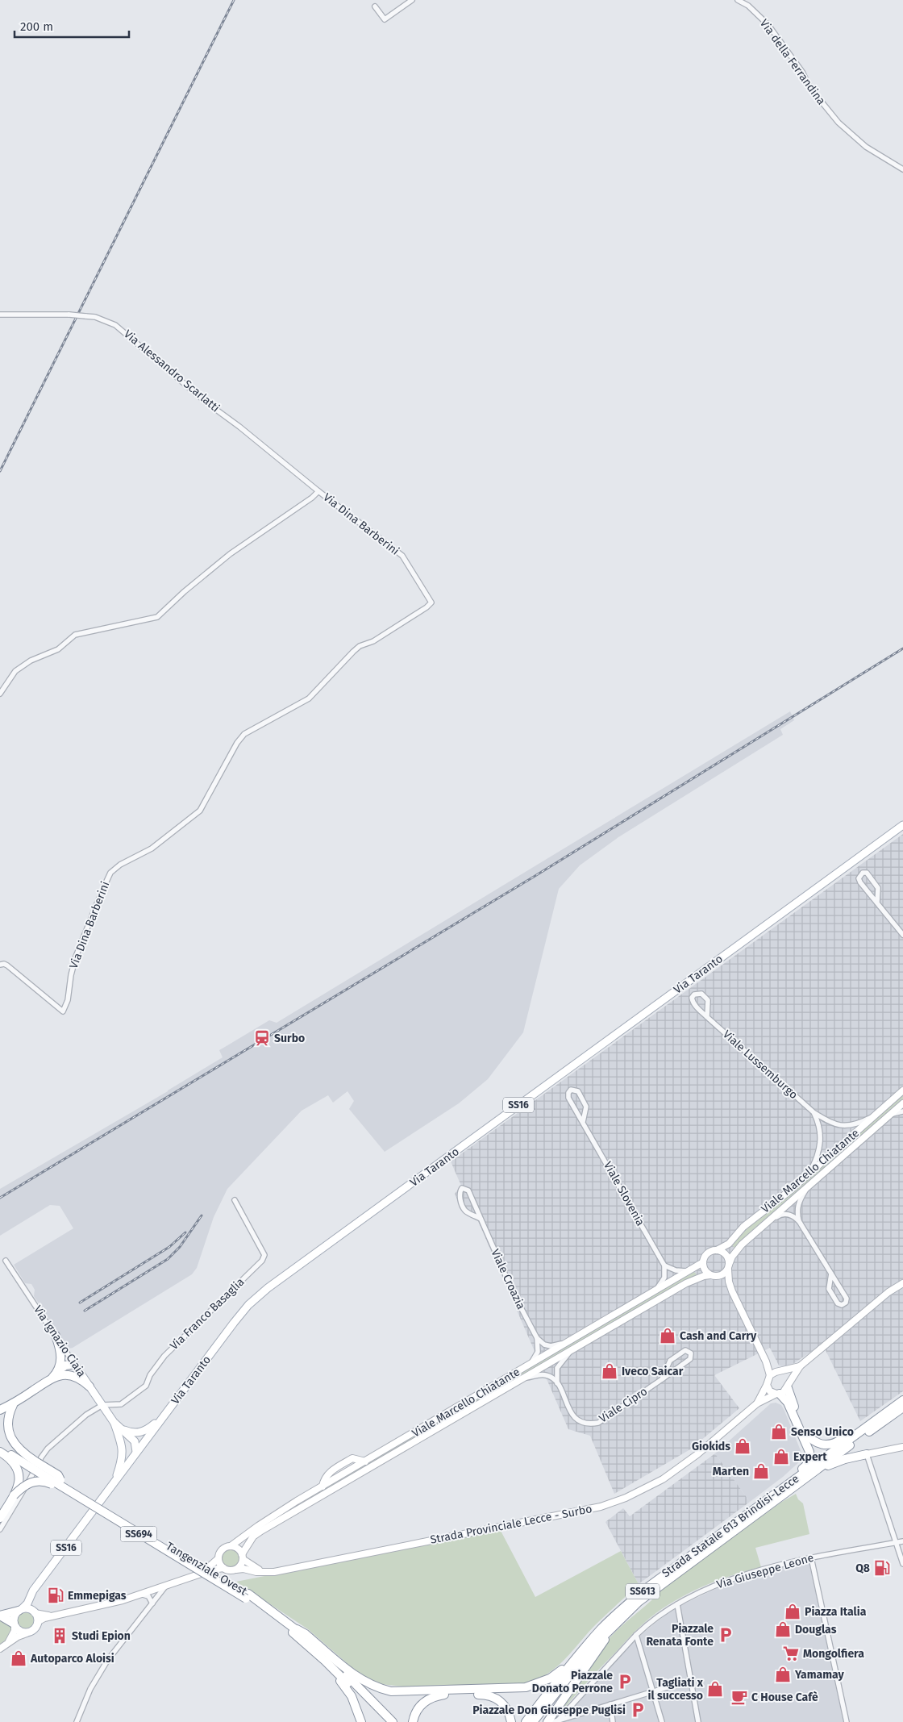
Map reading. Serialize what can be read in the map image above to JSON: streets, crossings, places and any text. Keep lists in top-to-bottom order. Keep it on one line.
{"streets":{"highway":["Strada Statale 613 Brindisi-Lecce","SS694","Tangenziale Ovest","SS613"],"main road":["Via Taranto","SS16","Via Ignazio Ciaia"],"street":["Via della Ferrandina","Via Alessandro Scarlatti","Via Dina Barberini","Viale Lussemburgo","Viale Marcello Chiatante","Viale Slovenia","Viale Croazia","Via Franco Basaglia","Viale Cipro","Strada Provinciale Lecce - Surbo","Via Giuseppe Leone"]},"crossings":[["Via Alessandro Scarlatti","Via Dina Barberini"],["Via Taranto","Via Ignazio Ciaia"],["Viale Lussemburgo","Viale Marcello Chiatante"],["Viale Marcello Chiatante","Strada Provinciale Lecce - Surbo"],["Via Franco Basaglia","Via Ignazio Ciaia"]],"places":{"station":["Surbo"],"shop":["Cash and Carry","Iveco Saicar","Senso Unico","Giokids","Expert","Marten","Piazza Italia","Douglas","Autoparco Aloisi","Yamamay","Tagliati x il successo"],"fuel station":["Q8","Emmepigas"],"parking":["Piazzale Renata Fonte","Piazzale Donato Perrone","Piazzale Don Giuseppe Puglisi"],"building":["Studi Epion"],"supermarket":["Mongolfiera"],"cafe":["C House Cafè"]},"scale_bar":"200 m"}
